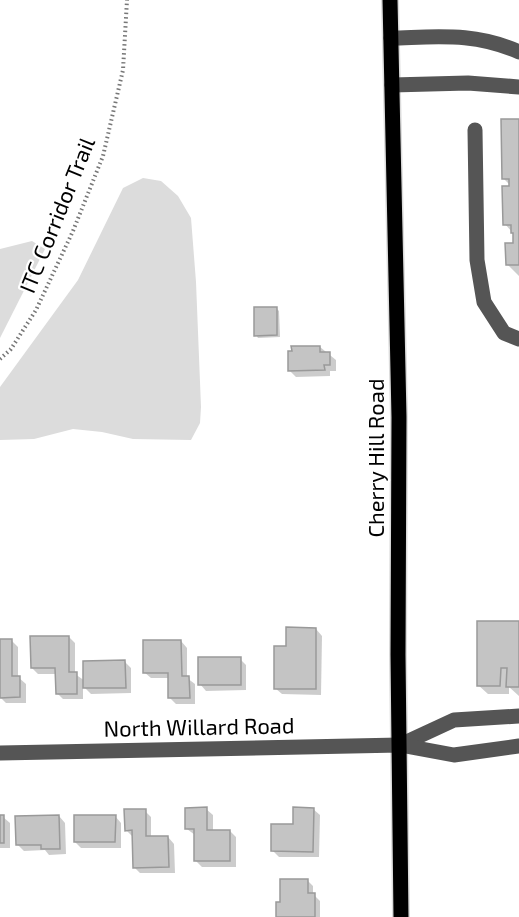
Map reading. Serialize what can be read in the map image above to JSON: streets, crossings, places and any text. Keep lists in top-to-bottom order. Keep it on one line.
{"streets":{"main road":["Cherry Hill Road"],"street":["North Willard Road"],"path":["ITC Corridor Trail"]},"crossings":[["Cherry Hill Road","North Willard Road"]]}
